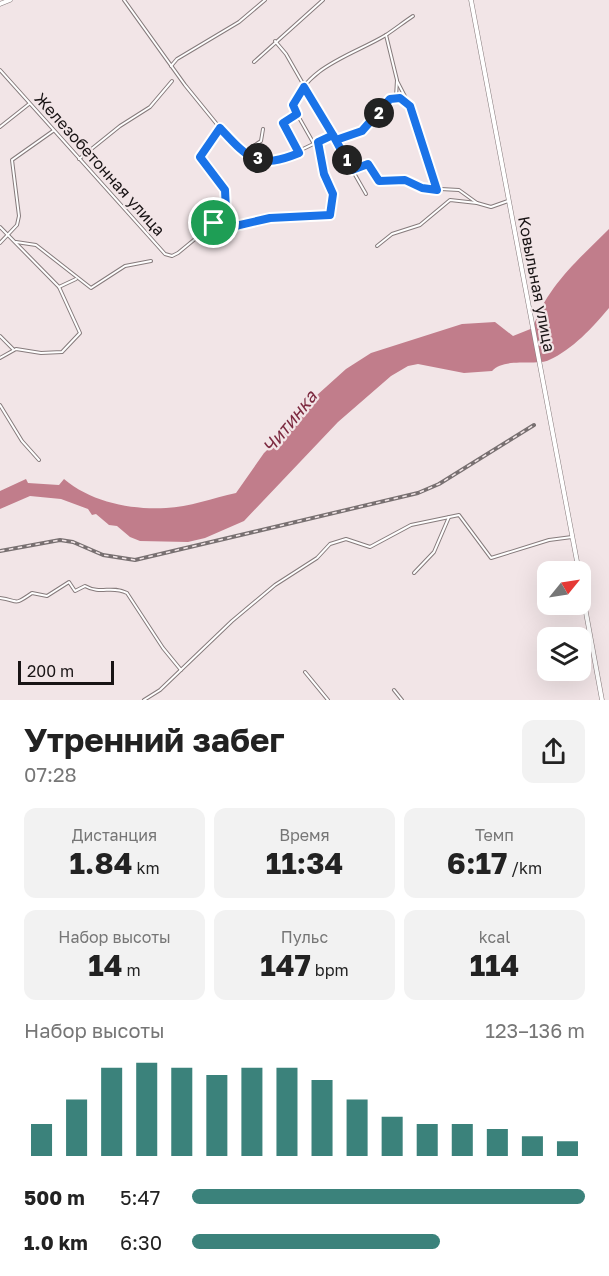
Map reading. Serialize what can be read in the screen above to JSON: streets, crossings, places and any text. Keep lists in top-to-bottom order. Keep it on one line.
{"streets":{"main road":["Ковыльная улица"],"street":["Железобетонная улица"]},"water":["Читинка"],"scale_bar":"200 m","north":"top right","page":{"pins":["2","3","1"],"scale":"200 m","heading":["Утренний забег","07:28"],"stats":[["Дистанция","1.84 km"],["Время","11:34"],["Темп","6:17 /km"],["Набор высоты","14 m"],["Пульс","147 bpm"],["kcal","114"]],"chart":["Набор высоты","123–136 m"],"list":[{"name":"500 m","note":"5:47"},{"name":"1.0 km","note":"6:30"}]}}
